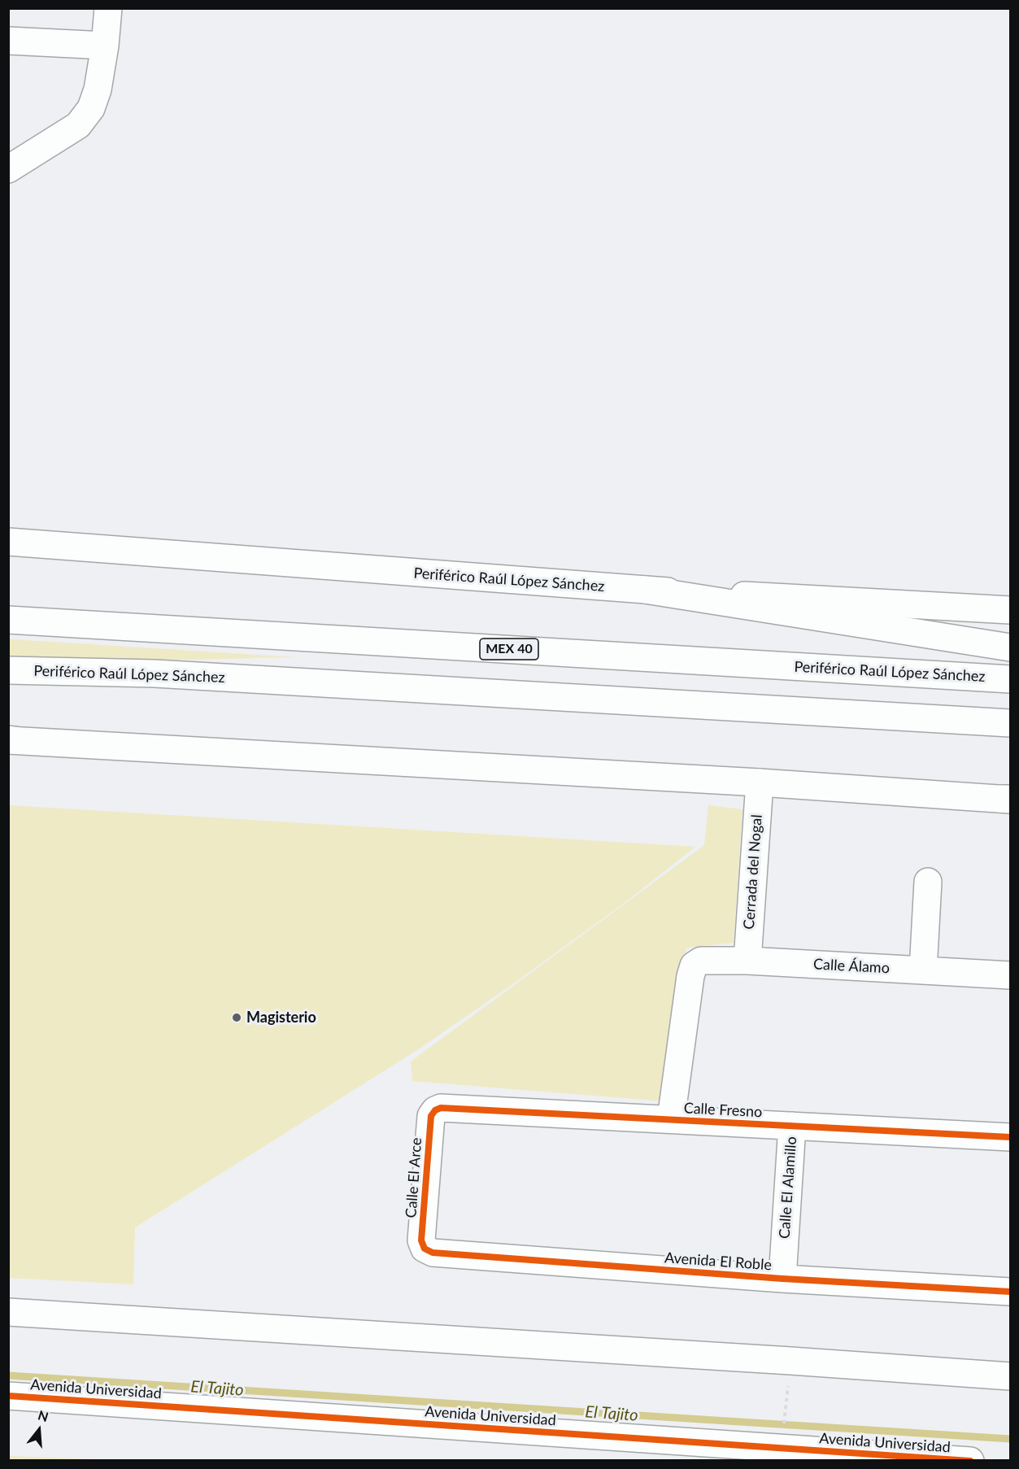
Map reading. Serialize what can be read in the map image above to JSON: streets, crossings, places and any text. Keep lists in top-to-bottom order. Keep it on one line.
{"streets":{"main road":["Periférico Raúl López Sánchez","MEX 40","Cerrada del Nogal","Calle Álamo","Calle Fresno","Calle El Arce","Calle El Alamillo","Avenida El Roble","Avenida Universidad"]},"crossings":[["Cerrada del Nogal","Calle Álamo"],["Calle Álamo","Calle Fresno"],["Calle Fresno","Calle El Arce"],["Calle Fresno","Calle El Alamillo"],["Calle El Arce","Avenida El Roble"],["Calle El Alamillo","Avenida El Roble"]],"water":["El Tajito"],"places":["Magisterio"],"north":"top"}
